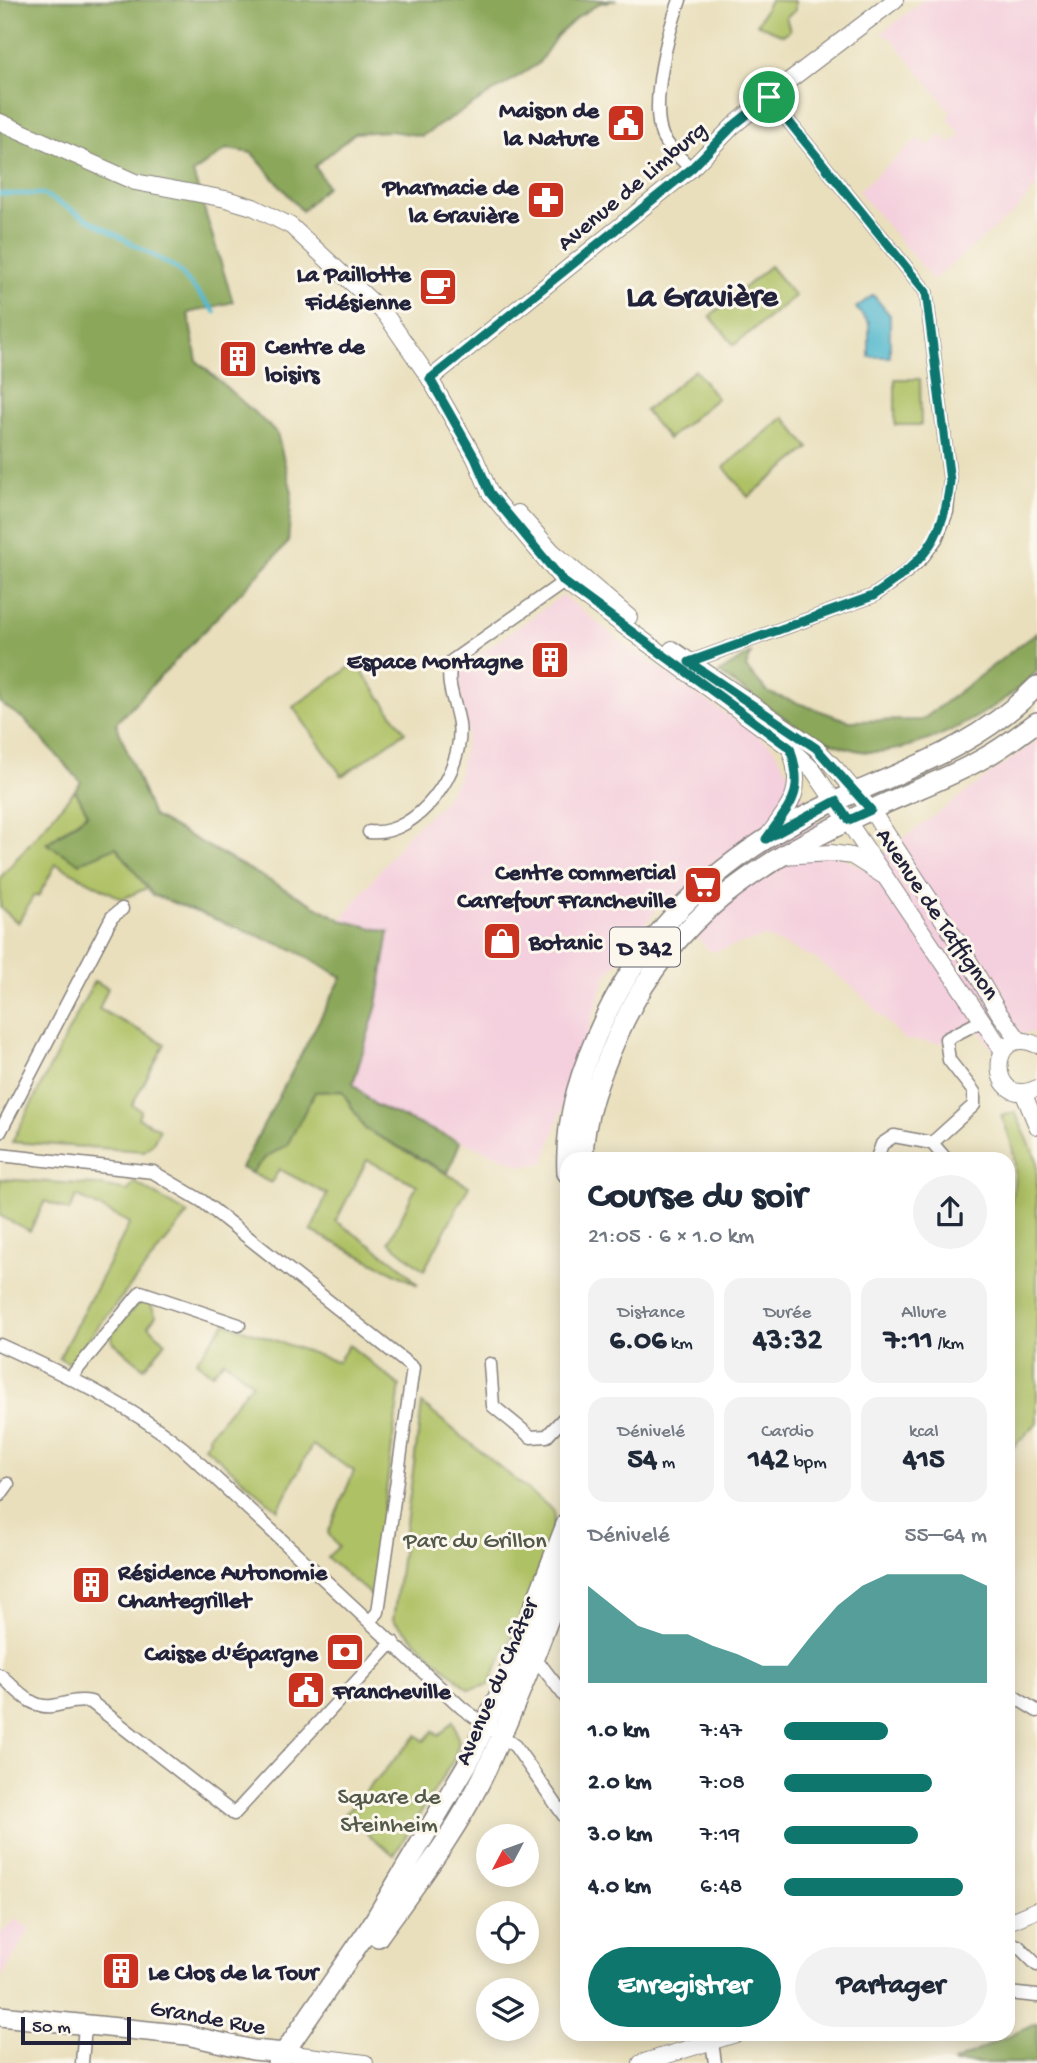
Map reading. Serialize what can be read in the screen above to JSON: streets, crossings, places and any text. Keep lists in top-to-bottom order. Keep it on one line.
{"streets":{"main road":["D 342","Avenue du Châter","Grande Rue"],"street":["Avenue de Limburg","Avenue de Taffignon"]},"crossings":[["Avenue de Taffignon","D 342"],["Avenue du Châter","Grande Rue"]],"districts":["La Gravière"],"parks":["Parc du Grillon","Square de Steinheim"],"places":{"public building":["Maison de la Nature","Francheville"],"pharmacy":["Pharmacie de la Gravière"],"cafe":["La Paillotte Fidésienne"],"building":["Centre de loisirs","Espace Montagne","Résidence Autonomie Chantegrillet","Le Clos de la Tour"],"supermarket":["Centre commercial Carrefour Francheville"],"shop":["Botanic"],"bank":["Caisse d'Épargne"]},"scale_bar":"50 m","north":"bottom left","page":{"heading":["Course du soir","21:05 · 6 × 1.0 km"],"stats":[["Distance","6.06 km"],["Durée","43:32"],["Allure","7:11 /km"],["Dénivelé","54 m"],["Cardio","142 bpm"],["kcal","415"]],"chart":["Dénivelé","55–64 m"],"list":[{"name":"1.0 km","note":"7:47"},{"name":"2.0 km","note":"7:08"},{"name":"3.0 km","note":"7:19"},{"name":"4.0 km","note":"6:48"}],"buttons":["Enregistrer","Partager"],"scale":"50 m"}}
